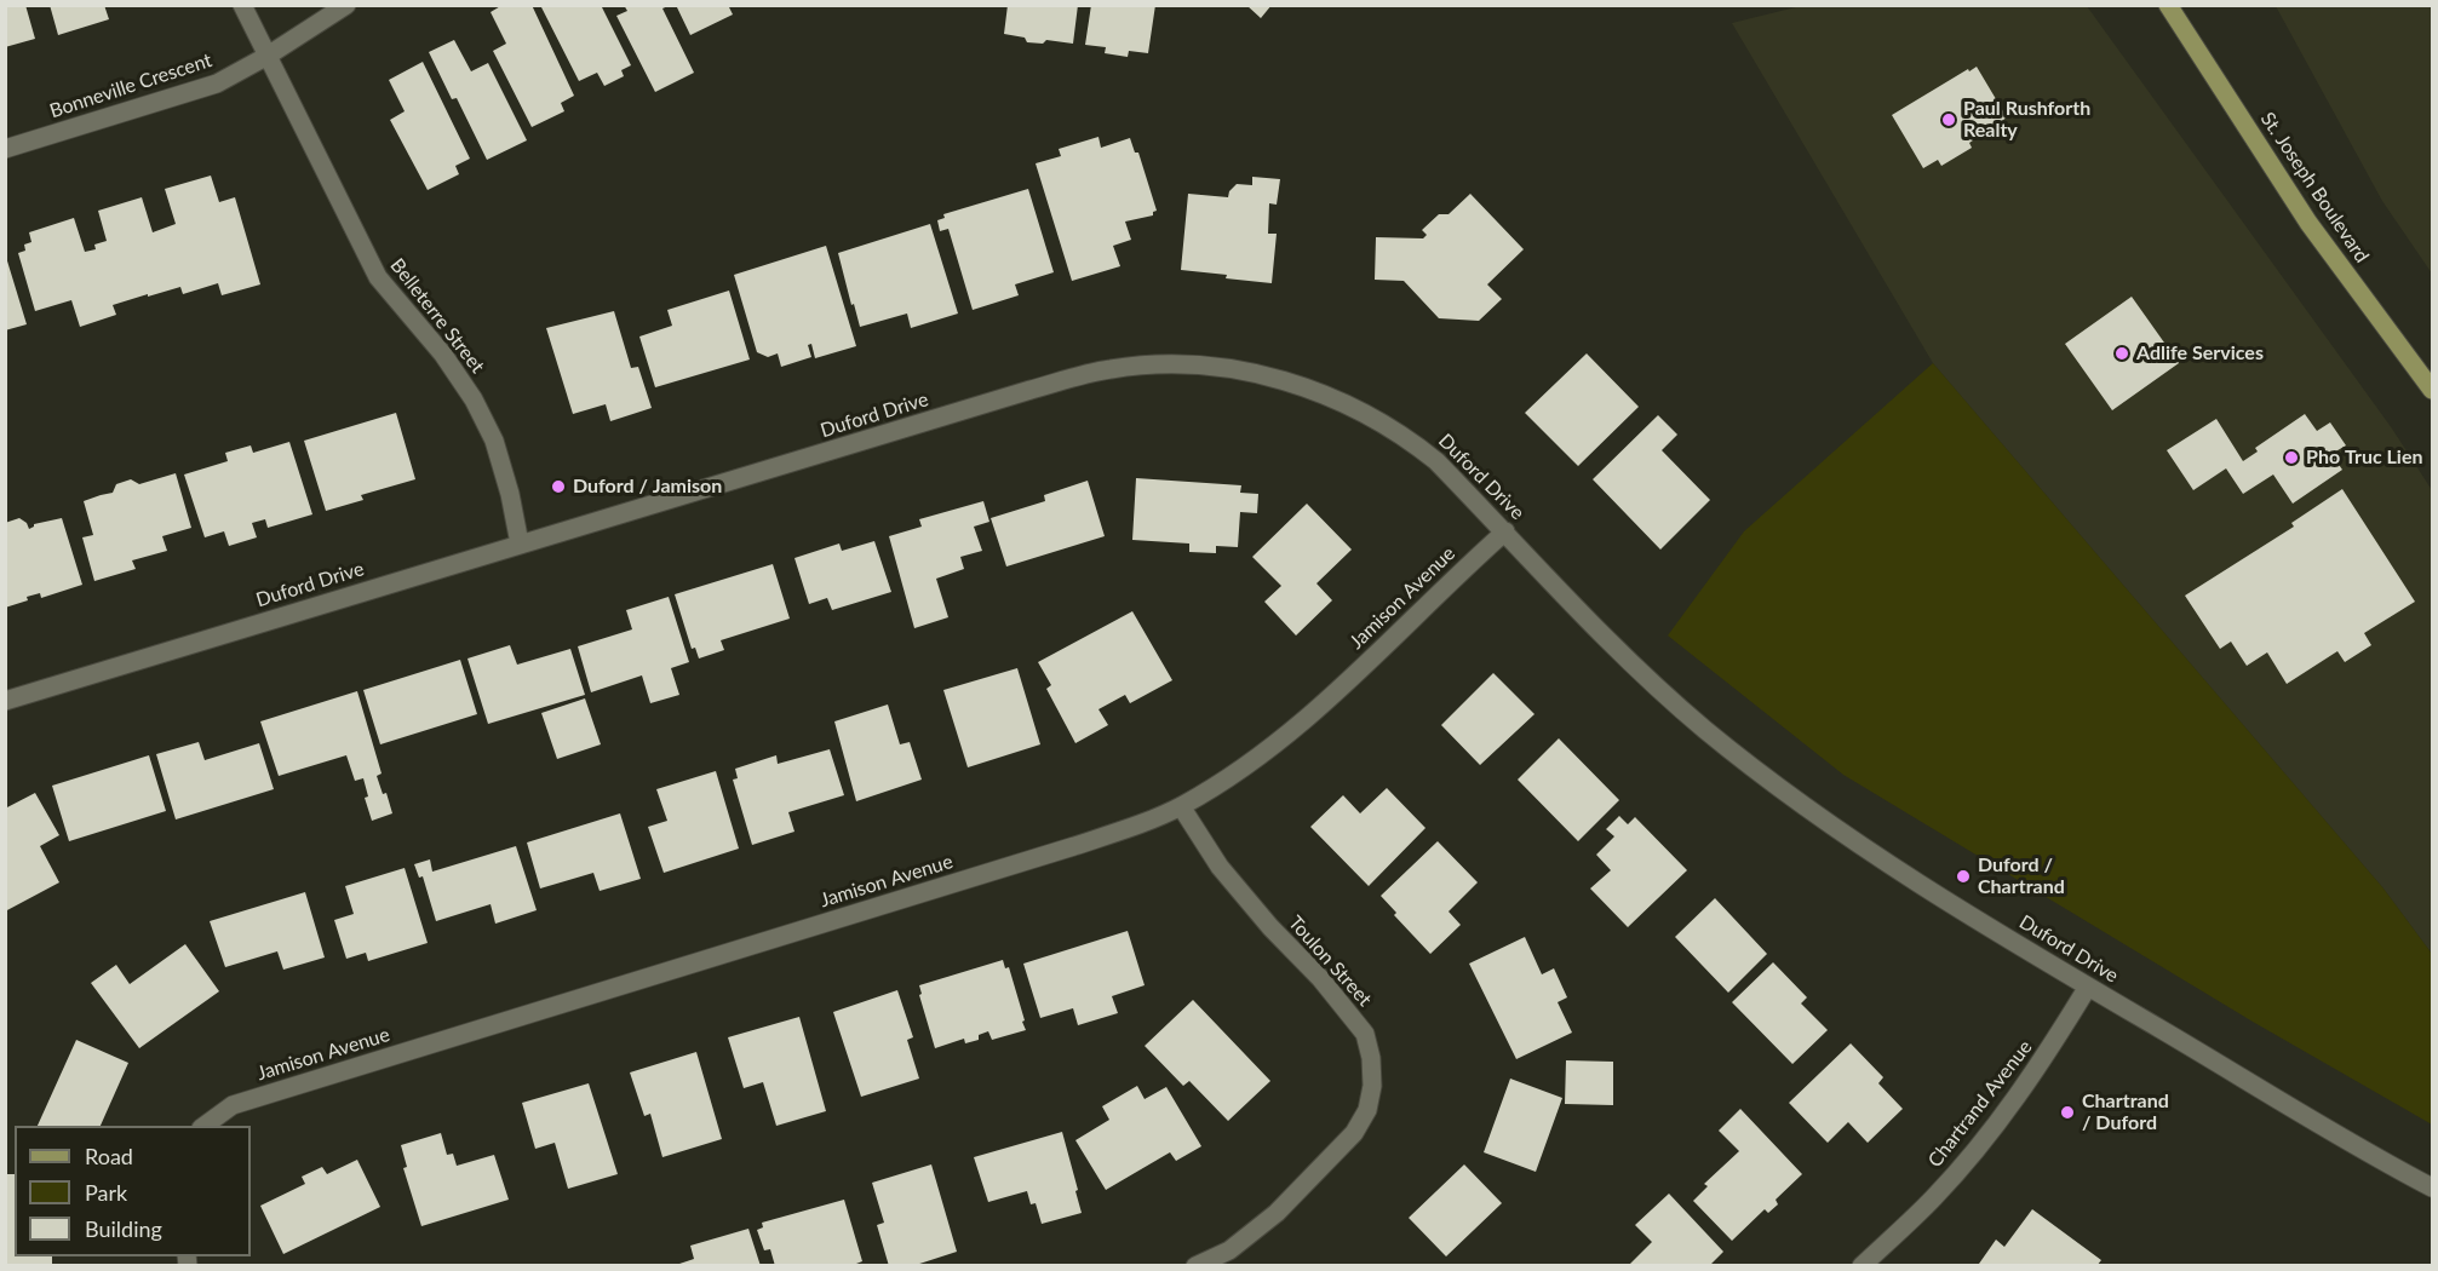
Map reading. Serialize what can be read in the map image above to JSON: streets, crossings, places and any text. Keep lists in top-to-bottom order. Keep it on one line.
{"streets":{"main road":["St. Joseph Boulevard"],"street":["Bonneville Crescent","Belleterre Street","Duford Drive","Jamison Avenue","Toulon Street","Chartrand Avenue"]},"crossings":[["Bonneville Crescent","Belleterre Street"],["Belleterre Street","Duford Drive"],["Duford Drive","Jamison Avenue"],["Duford Drive","Chartrand Avenue"],["Jamison Avenue","Toulon Street"]],"places":["Paul Rushforth Realty","Adlife Services","Pho Truc Lien","Duford / Jamison","Duford / Chartrand","Chartrand / Duford"],"legend":["Road","Park","Building"]}
